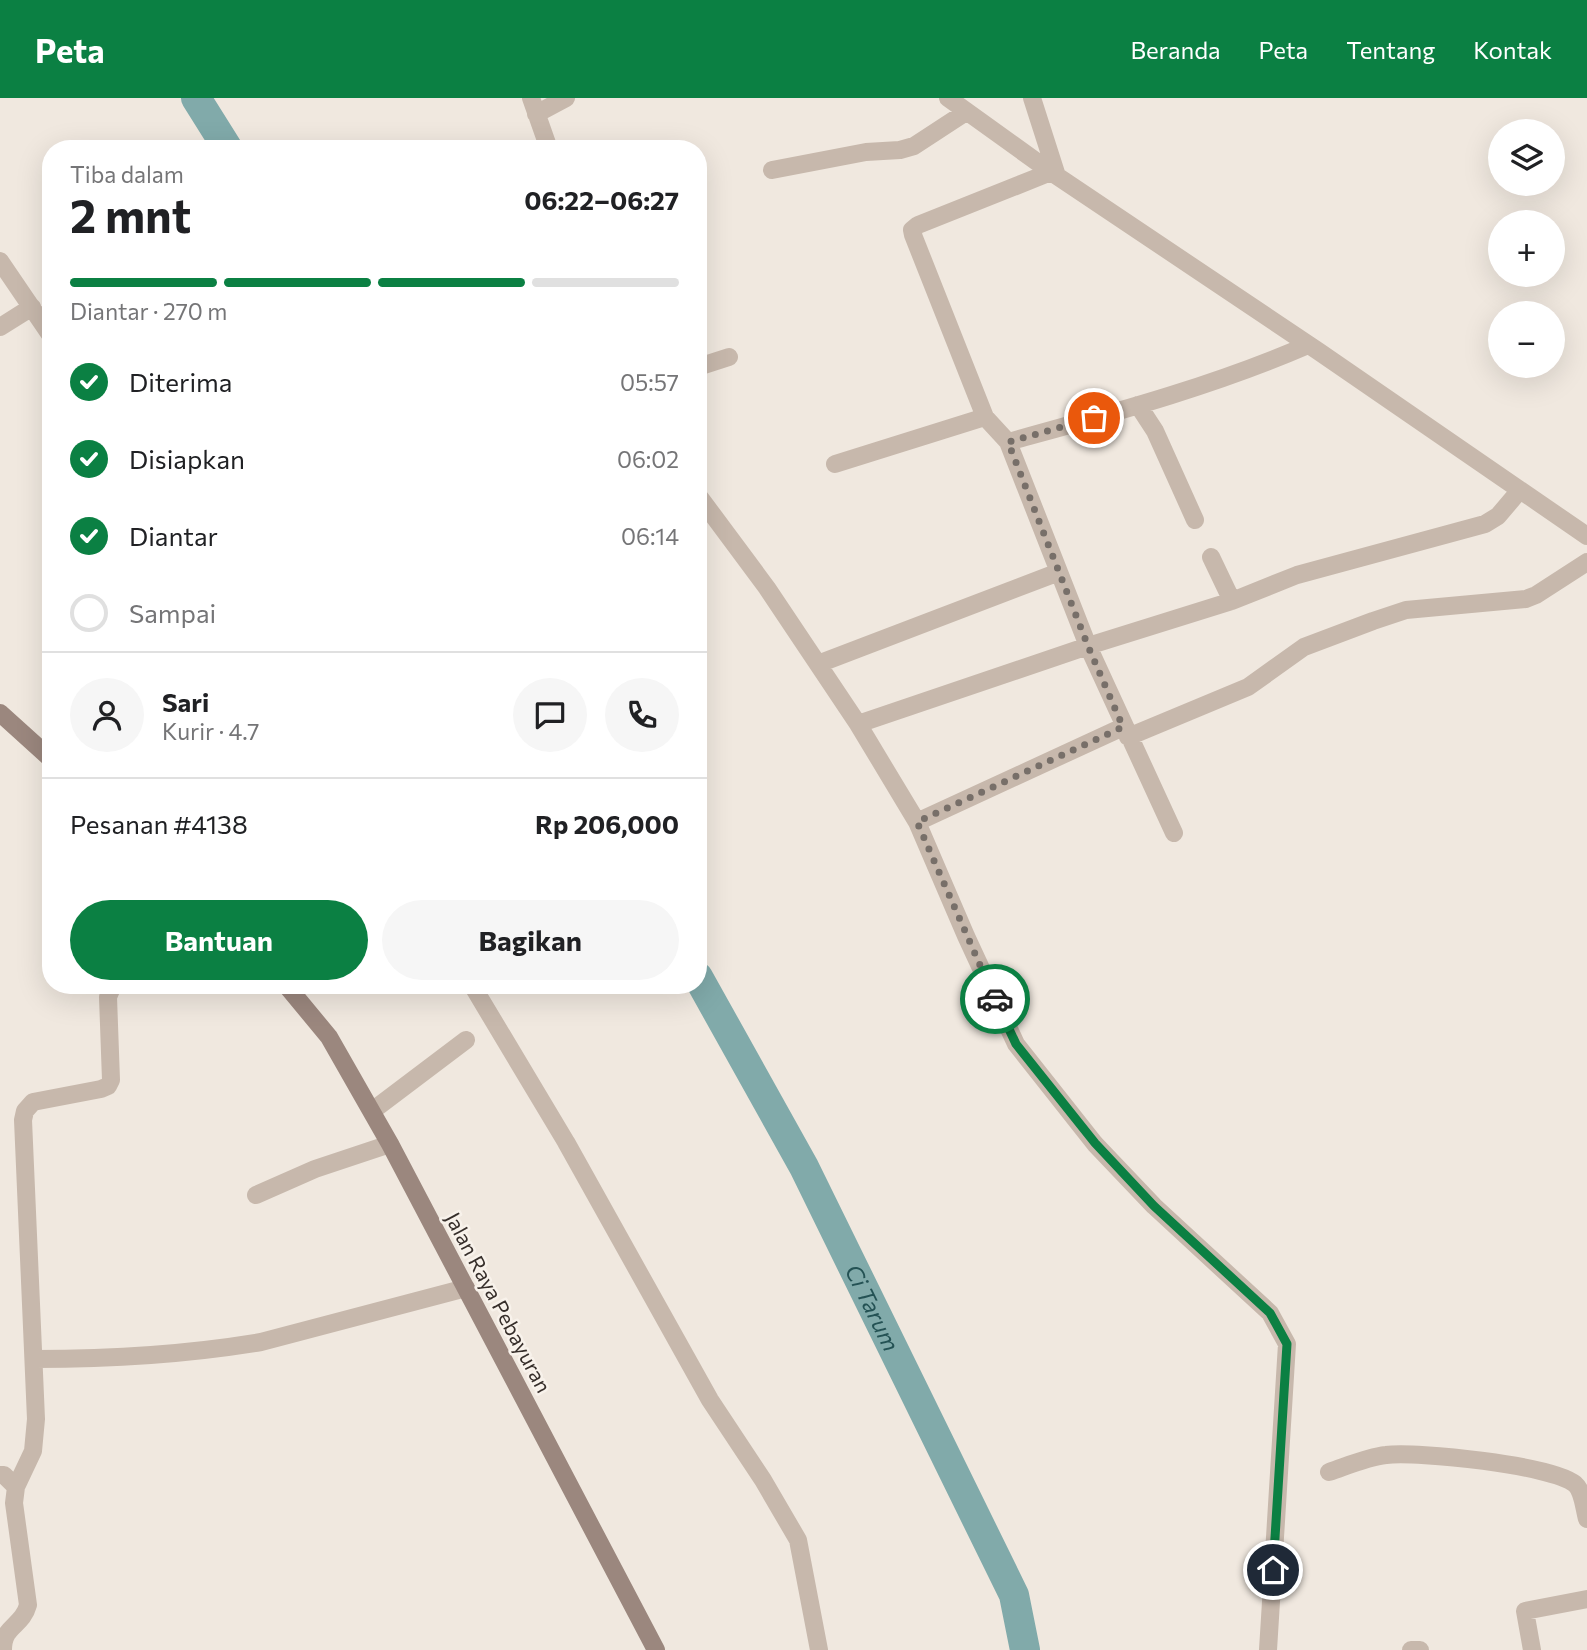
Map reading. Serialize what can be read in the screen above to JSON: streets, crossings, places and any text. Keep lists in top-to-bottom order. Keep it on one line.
{"streets":{"main road":["Jalan Raya Pebayuran"]},"water":["Ci Tarum"],"page":{"header":"Peta","nav":["Beranda","Peta","Tentang","Kontak"],"map_buttons":["+","−"],"heading":["2 mnt","Tiba dalam","06:22–06:27"],"panel":["Sari","Kurir · 4.7","Pesanan #4138","Rp 206,000"],"bar":"Diantar · 270 m","list":[["Diterima","05:57"],["Disiapkan","06:02"],["Diantar","06:14"],"Sampai"],"buttons":["Bantuan","Bagikan"]}}
